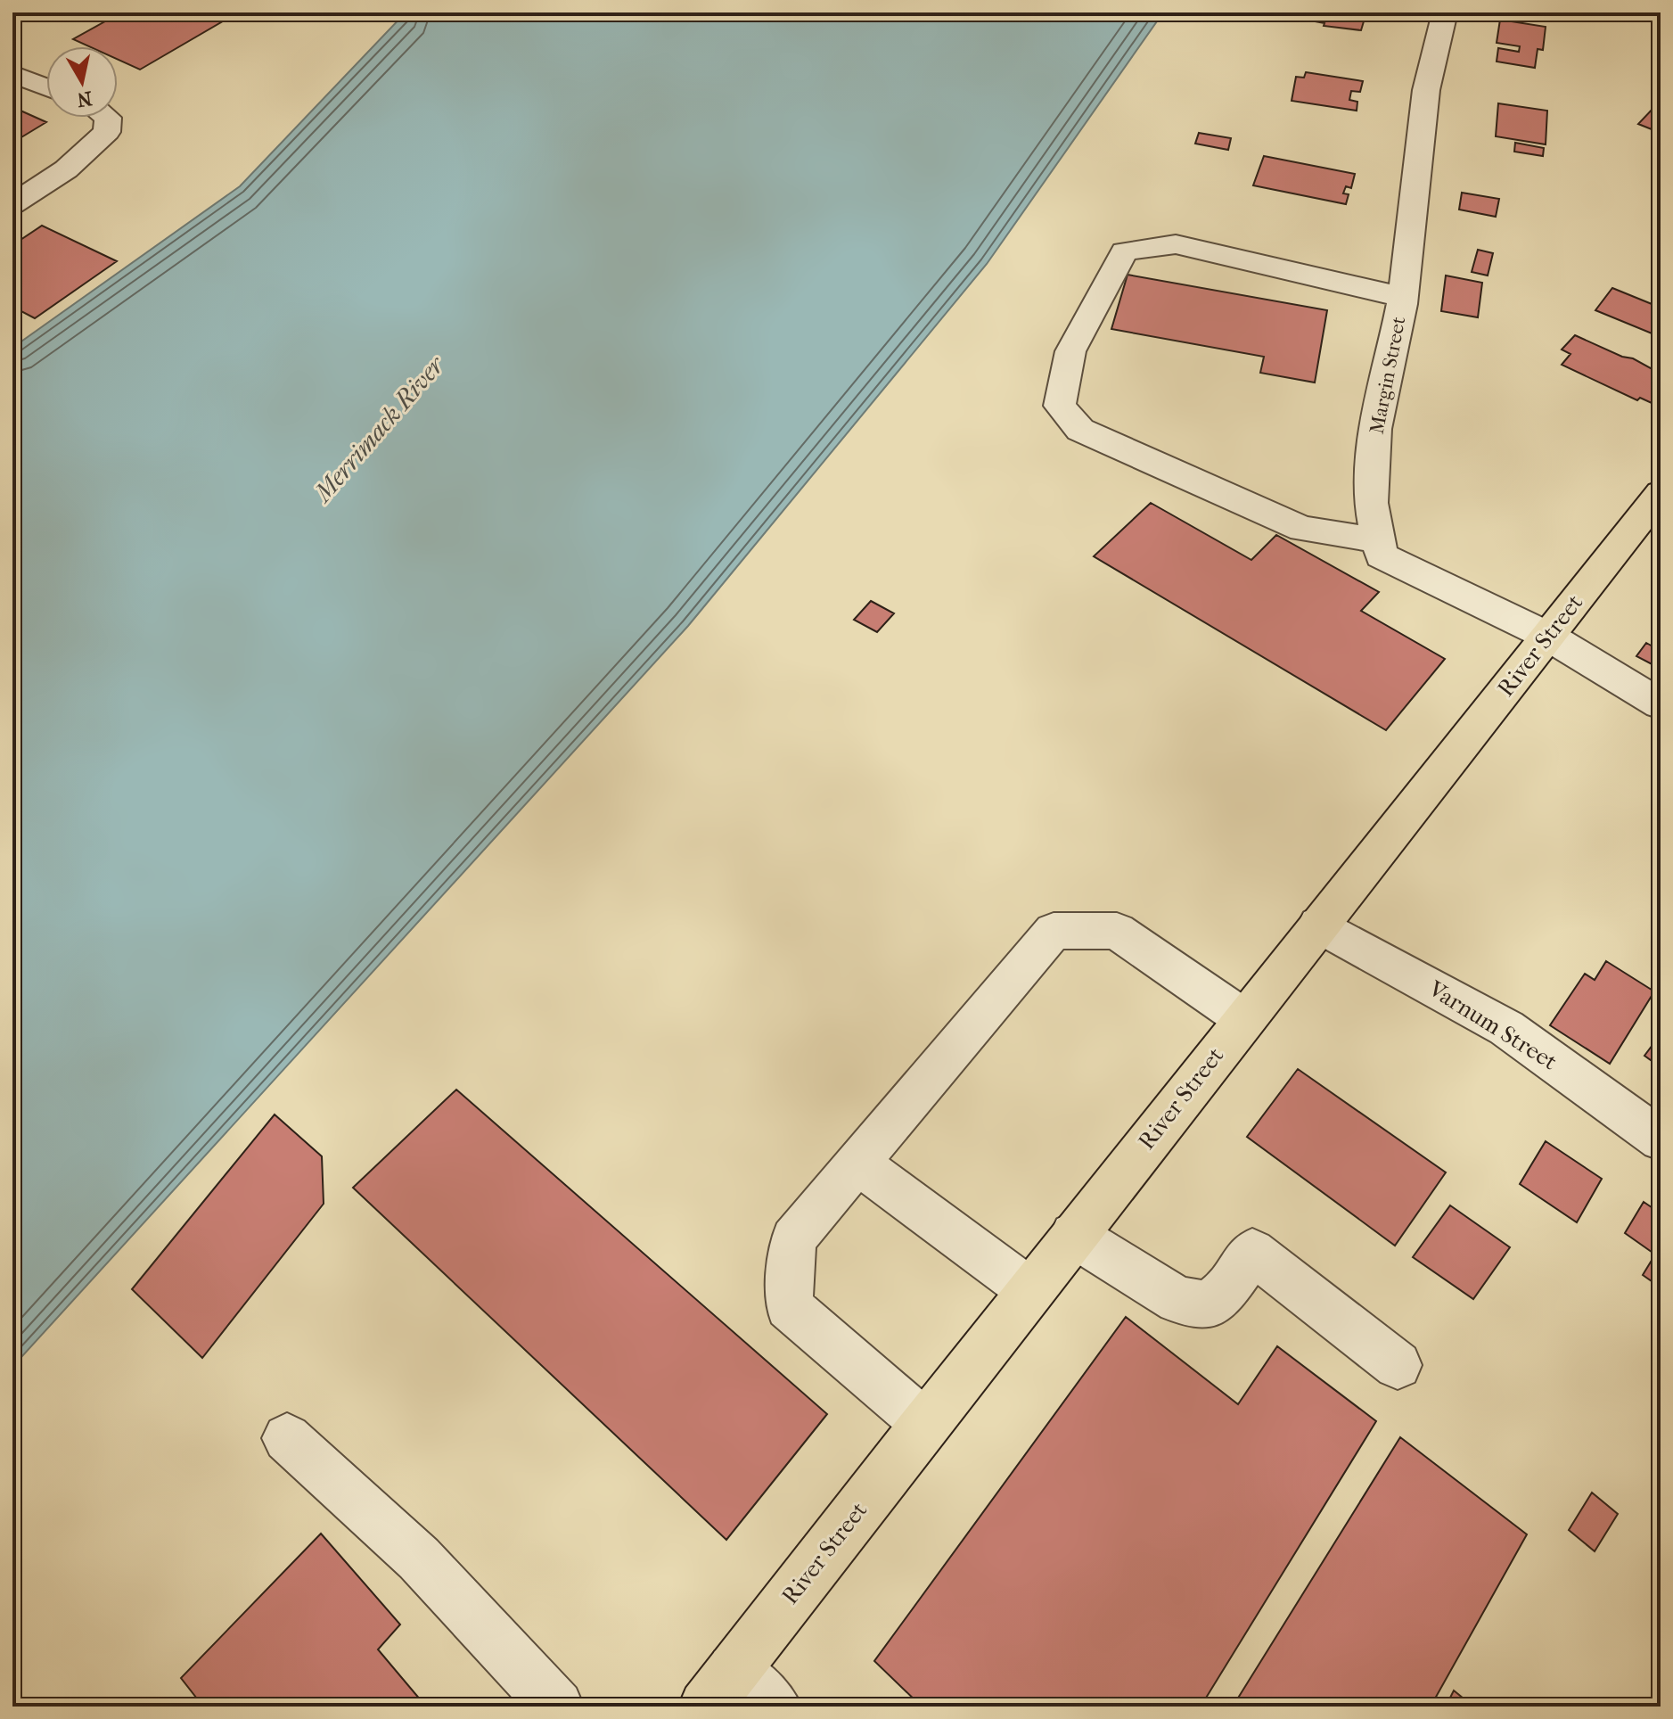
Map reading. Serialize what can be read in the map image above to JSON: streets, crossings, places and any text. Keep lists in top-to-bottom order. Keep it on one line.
{"streets":{"main road":["River Street"],"street":["Margin Street","Varnum Street"]},"crossings":[["River Street","Varnum Street"]],"water":["Merrimack River"],"north":"bottom"}
